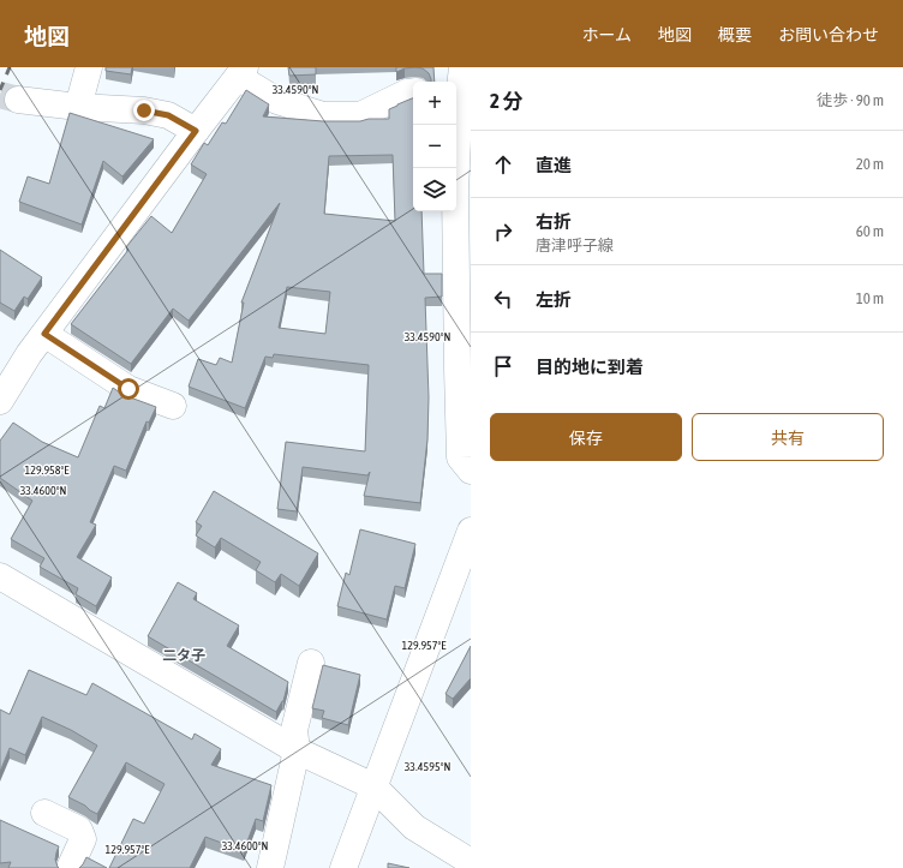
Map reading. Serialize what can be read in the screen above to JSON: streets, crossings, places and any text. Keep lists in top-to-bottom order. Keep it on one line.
{"districts":["二タ子"],"page":{"header":"地図","nav":["ホーム","地図","概要","お問い合わせ"],"heading":["2 分","徒歩 · 90 m"],"map_buttons":["+","−"],"list":[["直進","20 m"],["右折","唐津呼子線","60 m"],["左折","10 m"],"目的地に到着"],"buttons":["保存","共有"]},"coordinates":["33.4590°N","129.958°E","33.4600°N","129.957°E","33.4595°N"]}
